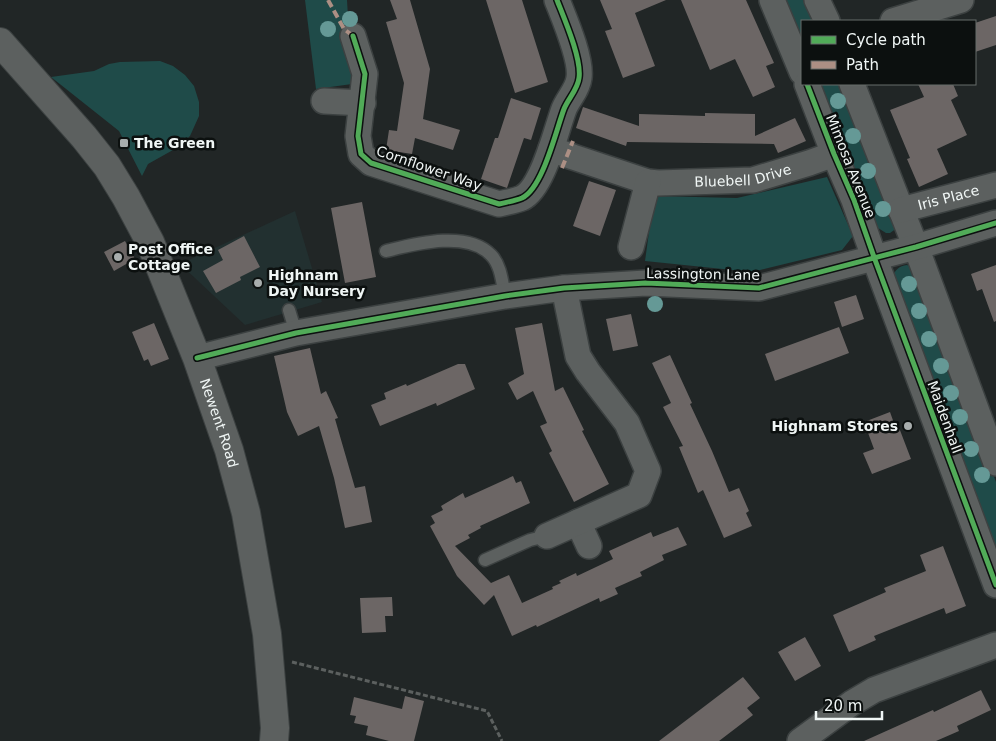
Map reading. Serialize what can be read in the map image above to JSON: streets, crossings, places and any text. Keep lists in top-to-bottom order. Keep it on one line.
{"streets":{"main road":["Newent Road"],"street":["Mimosa Avenue","Cornflower Way","Bluebell Drive","Iris Place","Lassington Lane","Maidenhall"]},"crossings":[["Mimosa Avenue","Bluebell Drive"],["Mimosa Avenue","Lassington Lane"],["Mimosa Avenue","Maidenhall"],["Cornflower Way","Bluebell Drive"],["Lassington Lane","Maidenhall"],["Lassington Lane","Newent Road"]],"places":{"transit":["The Green"],"other":["Post Office Cottage","Highnam Day Nursery","Highnam Stores"]},"legend":["Cycle path","Path"],"scale_bar":"20 m"}
